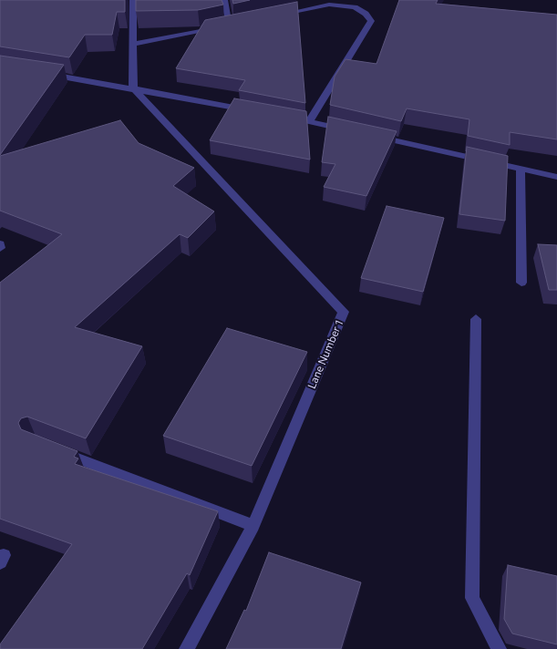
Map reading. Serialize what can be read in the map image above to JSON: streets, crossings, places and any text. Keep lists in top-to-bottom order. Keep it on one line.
{"streets":{"street":["Lane Number 1"]}}
